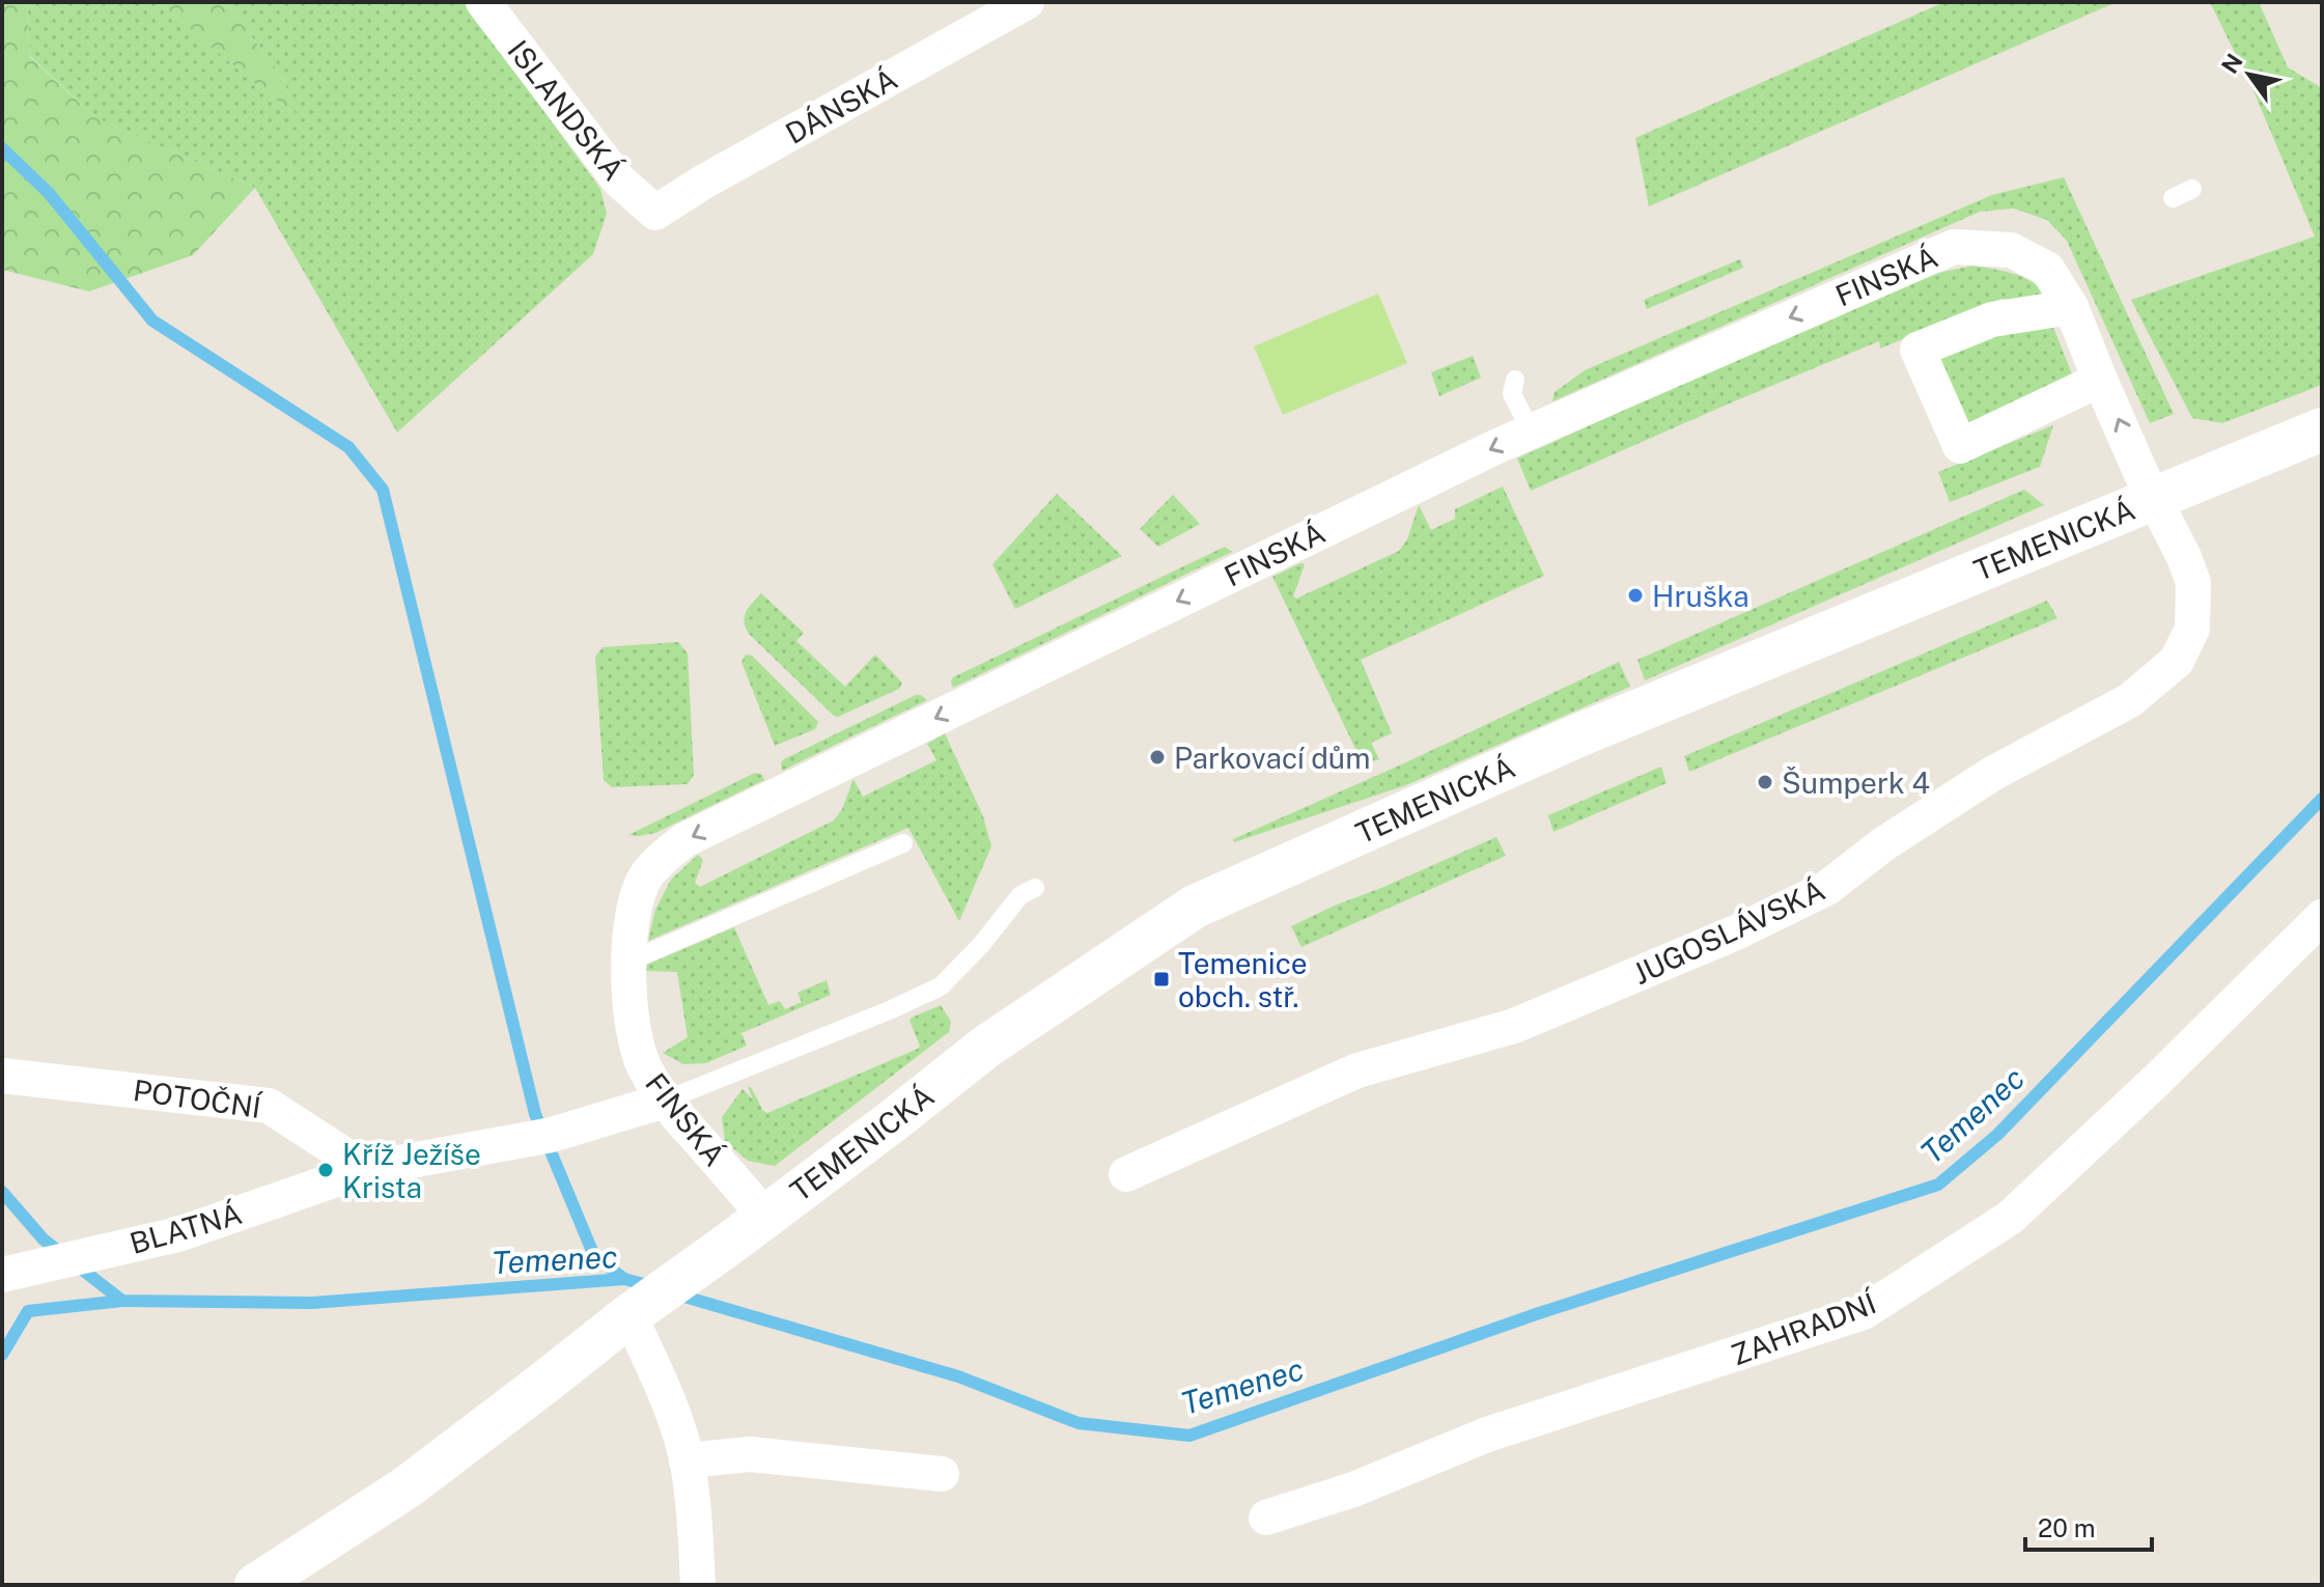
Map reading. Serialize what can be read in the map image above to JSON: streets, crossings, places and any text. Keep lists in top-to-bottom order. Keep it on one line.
{"streets":{"street":["DÁNSKÁ","ISLANDSKÁ","FINSKÁ","TEMENICKÁ","JUGOSLÁVSKÁ","POTOČNÍ","BLATNÁ","ZAHRADNÍ"]},"crossings":[["DÁNSKÁ","ISLANDSKÁ"],["FINSKÁ","TEMENICKÁ"],["FINSKÁ","JUGOSLÁVSKÁ"],["TEMENICKÁ","JUGOSLÁVSKÁ"],["POTOČNÍ","BLATNÁ"]],"one_way":["FINSKÁ"],"water":["Temenec"],"places":{"other":["Hruška","Parkovací dům","Šumperk 4","Kříž Ježíše Krista"],"transit":["Temenice obch. stř."]},"scale_bar":"20 m","north":"top left"}
